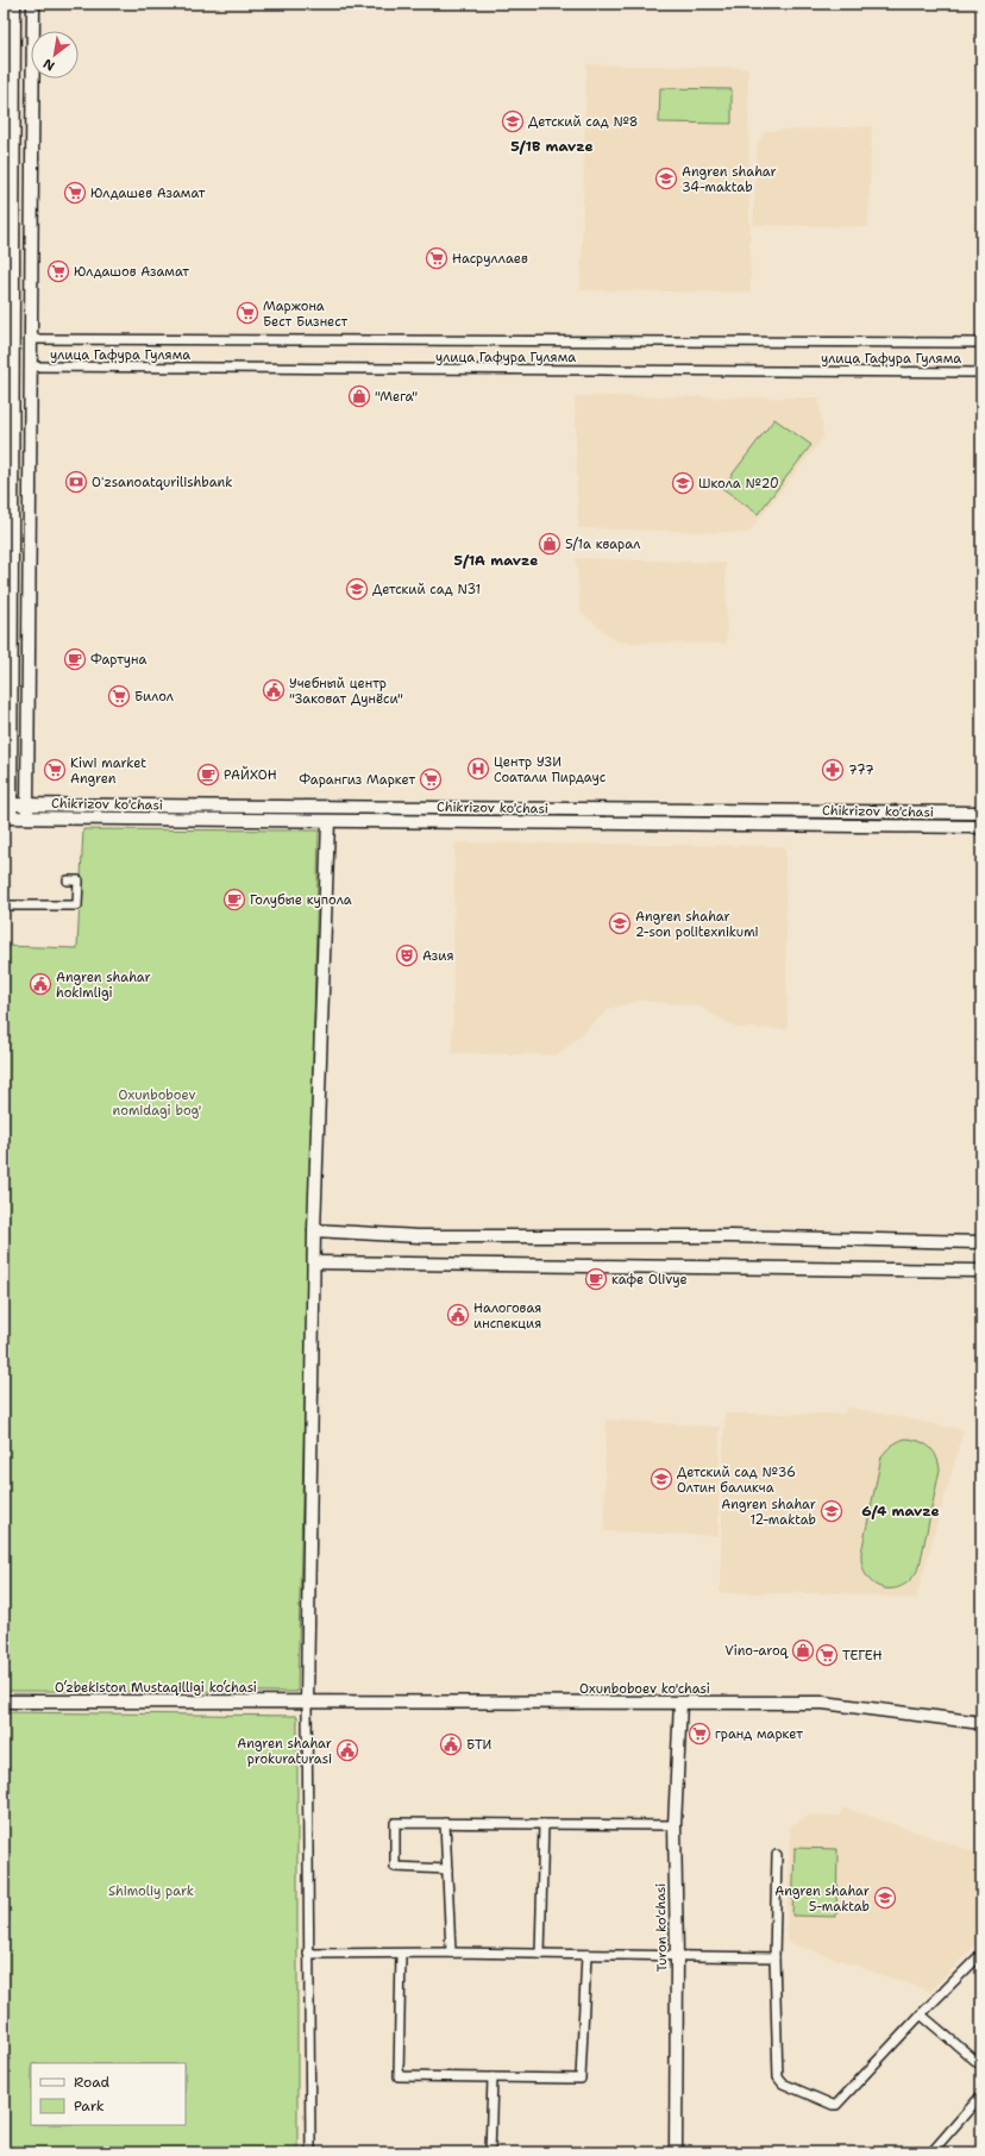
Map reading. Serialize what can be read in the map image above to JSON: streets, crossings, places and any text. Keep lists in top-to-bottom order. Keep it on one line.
{"streets":{"main road":["Chikrizov ko'chasi","O‘zbekiston Mustaqilligi ko‘chasi","Oxunboboev ko'chasi","Turon ko'chasi"],"street":["улица Гафура Гуляма"]},"crossings":[["O‘zbekiston Mustaqilligi ko‘chasi","Oxunboboev ko'chasi"],["Oxunboboev ko'chasi","Turon ko'chasi"]],"districts":["5/1B mavze","5/1A mavze","6/4 mavze"],"parks":["Oxunboboev nomidagi bog'","Shimoliy park"],"places":{"school or university":["Детский сад №8","Angren shahar 34-maktab","Школа №20","Детский сад N31","Angren shahar 2-son politexnikumi","Детский сад №36 Олтин баликча","Angren shahar 12-maktab","Angren shahar 5-maktab"],"supermarket":["Юлдашев Азамат","Насруллаев","Юлдашов Азамат","Маржона Бест Бизнест","Билол","Kiwi market Angren","Фарангиз Маркет","ТЕГЕН","гранд маркет"],"shop":["\"Мега\"","5/1а кварал","Vino-aroq"],"bank":["Oʻzsanoatqurilishbank"],"cafe":["Фартуна","РАЙХОН","Голубые купола","кафе Olivye"],"public building":["Учебный центр \"Заковат Дунёси\"","Angren shahar hokimligi","Налоговая инспекция","БТИ","Angren shahar prokuraturasi"],"hospital":["Центр УЗИ Соатали Пирдаус"],"pharmacy":["777"],"theatre":["Азия"]},"legend":["Road","Park"],"north":"bottom left"}
